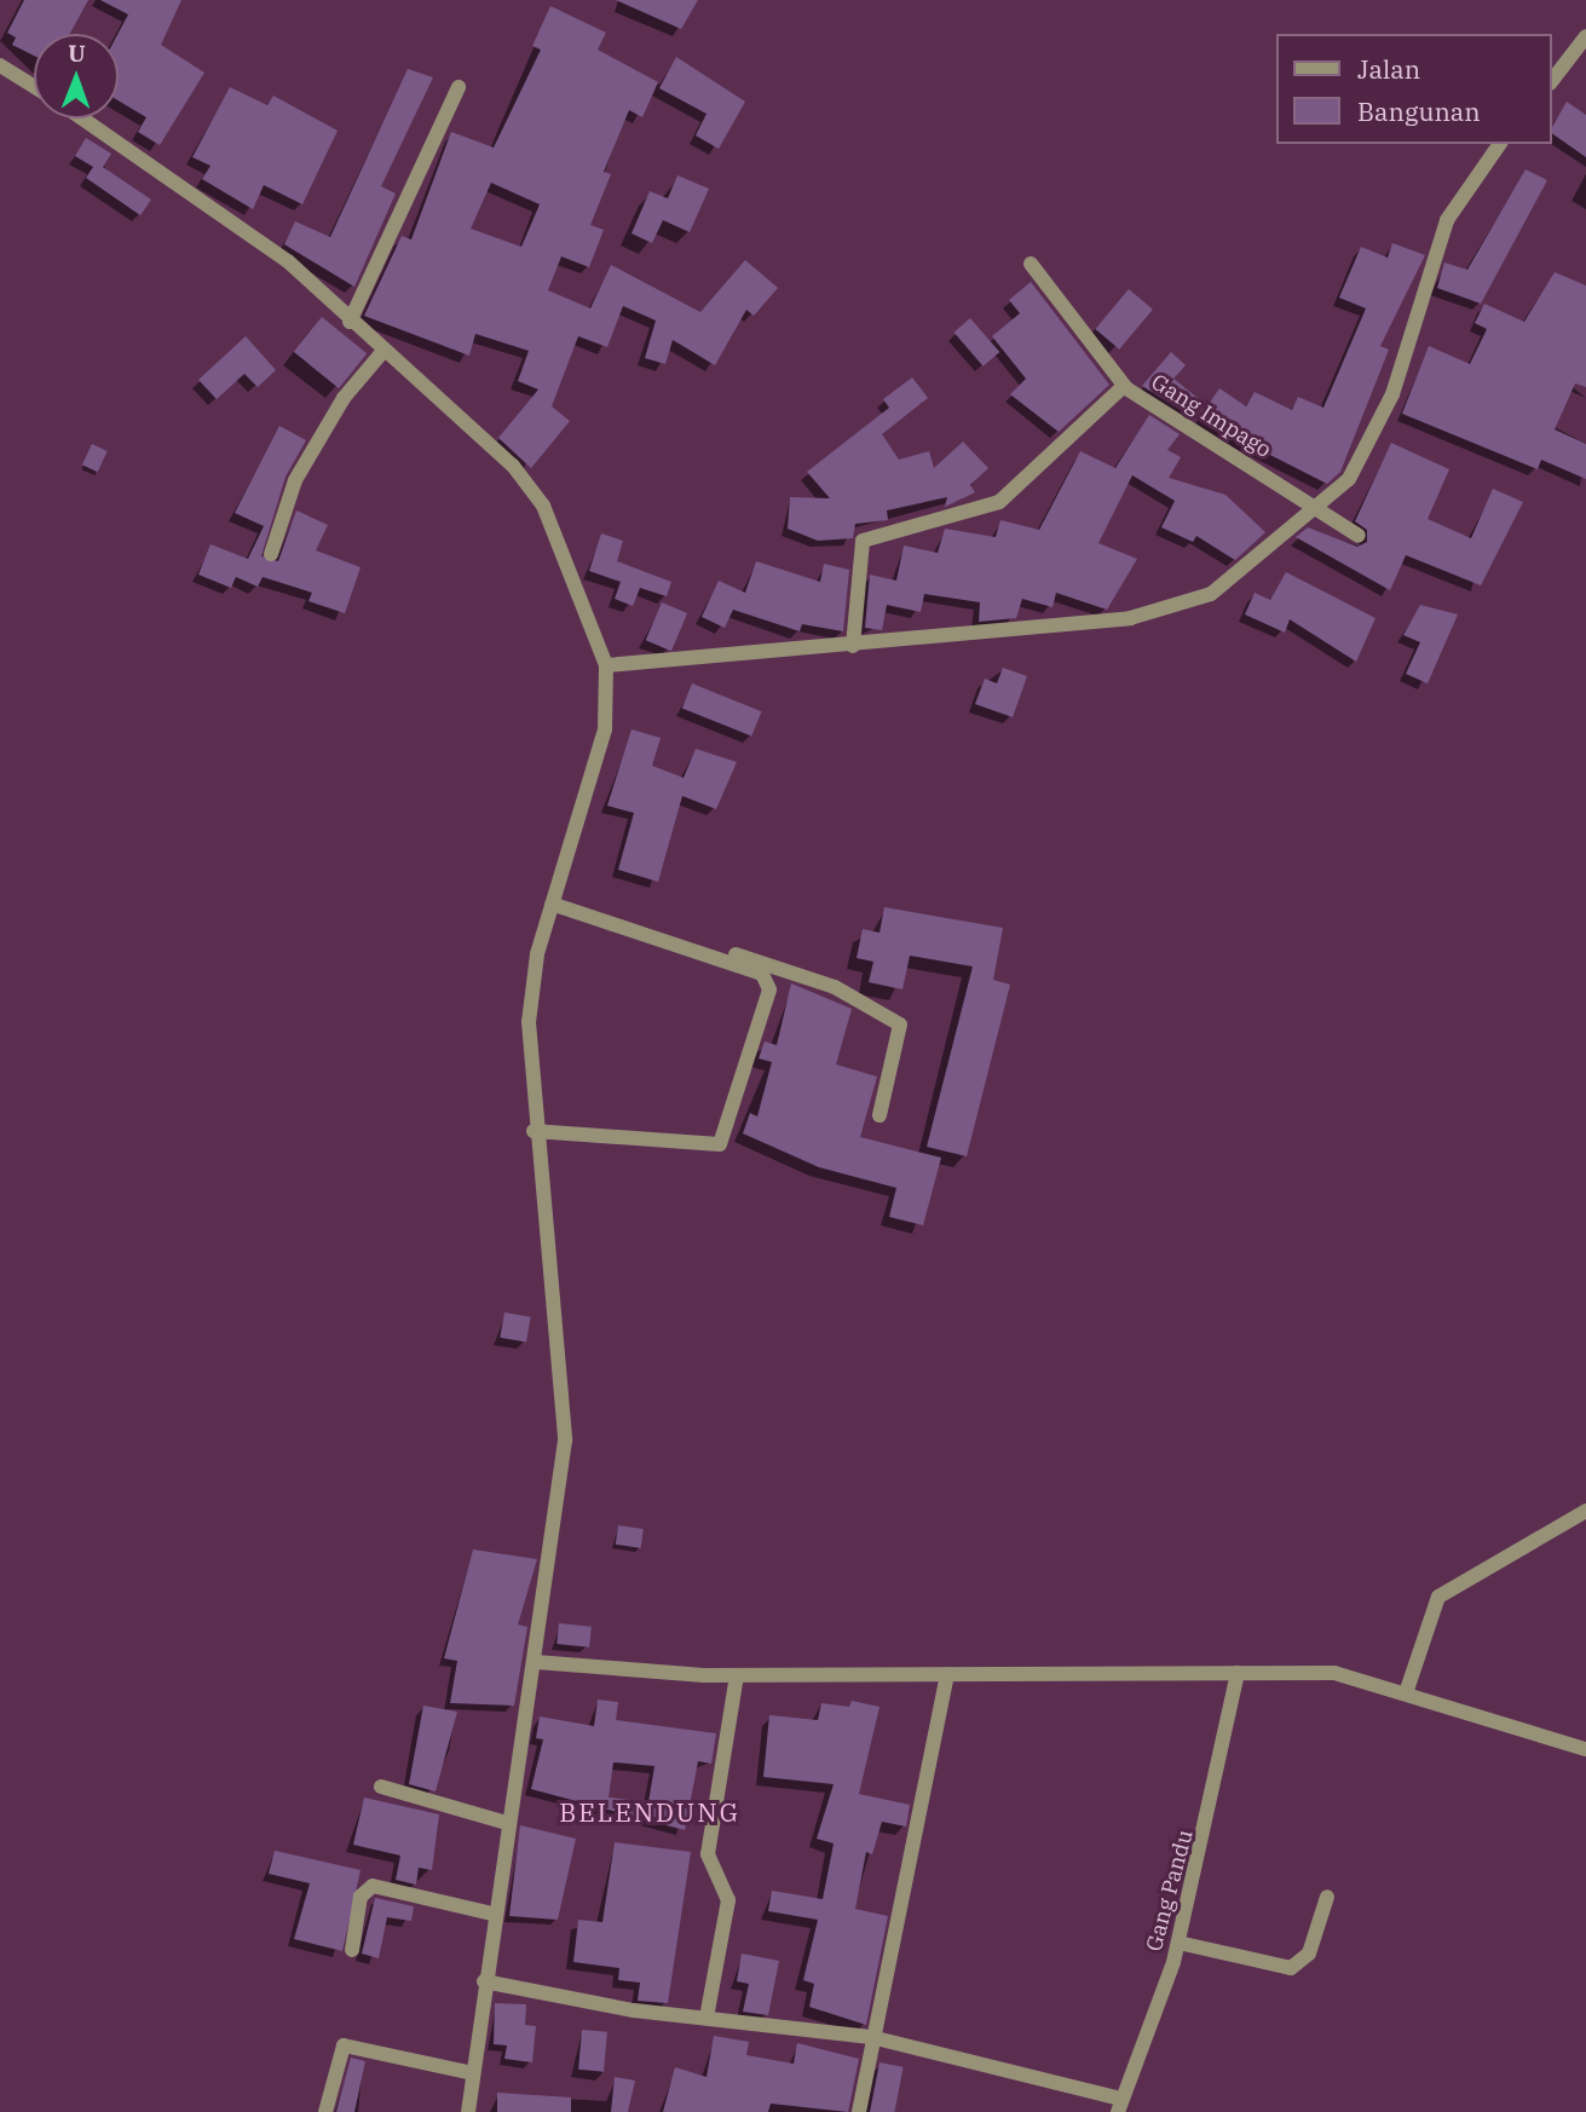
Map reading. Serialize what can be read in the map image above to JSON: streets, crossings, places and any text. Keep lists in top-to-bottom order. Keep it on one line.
{"streets":{"street":["Gang Impago","Gang Pandu"]},"districts":["BELENDUNG"],"legend":["Jalan","Bangunan"],"north":"top"}
